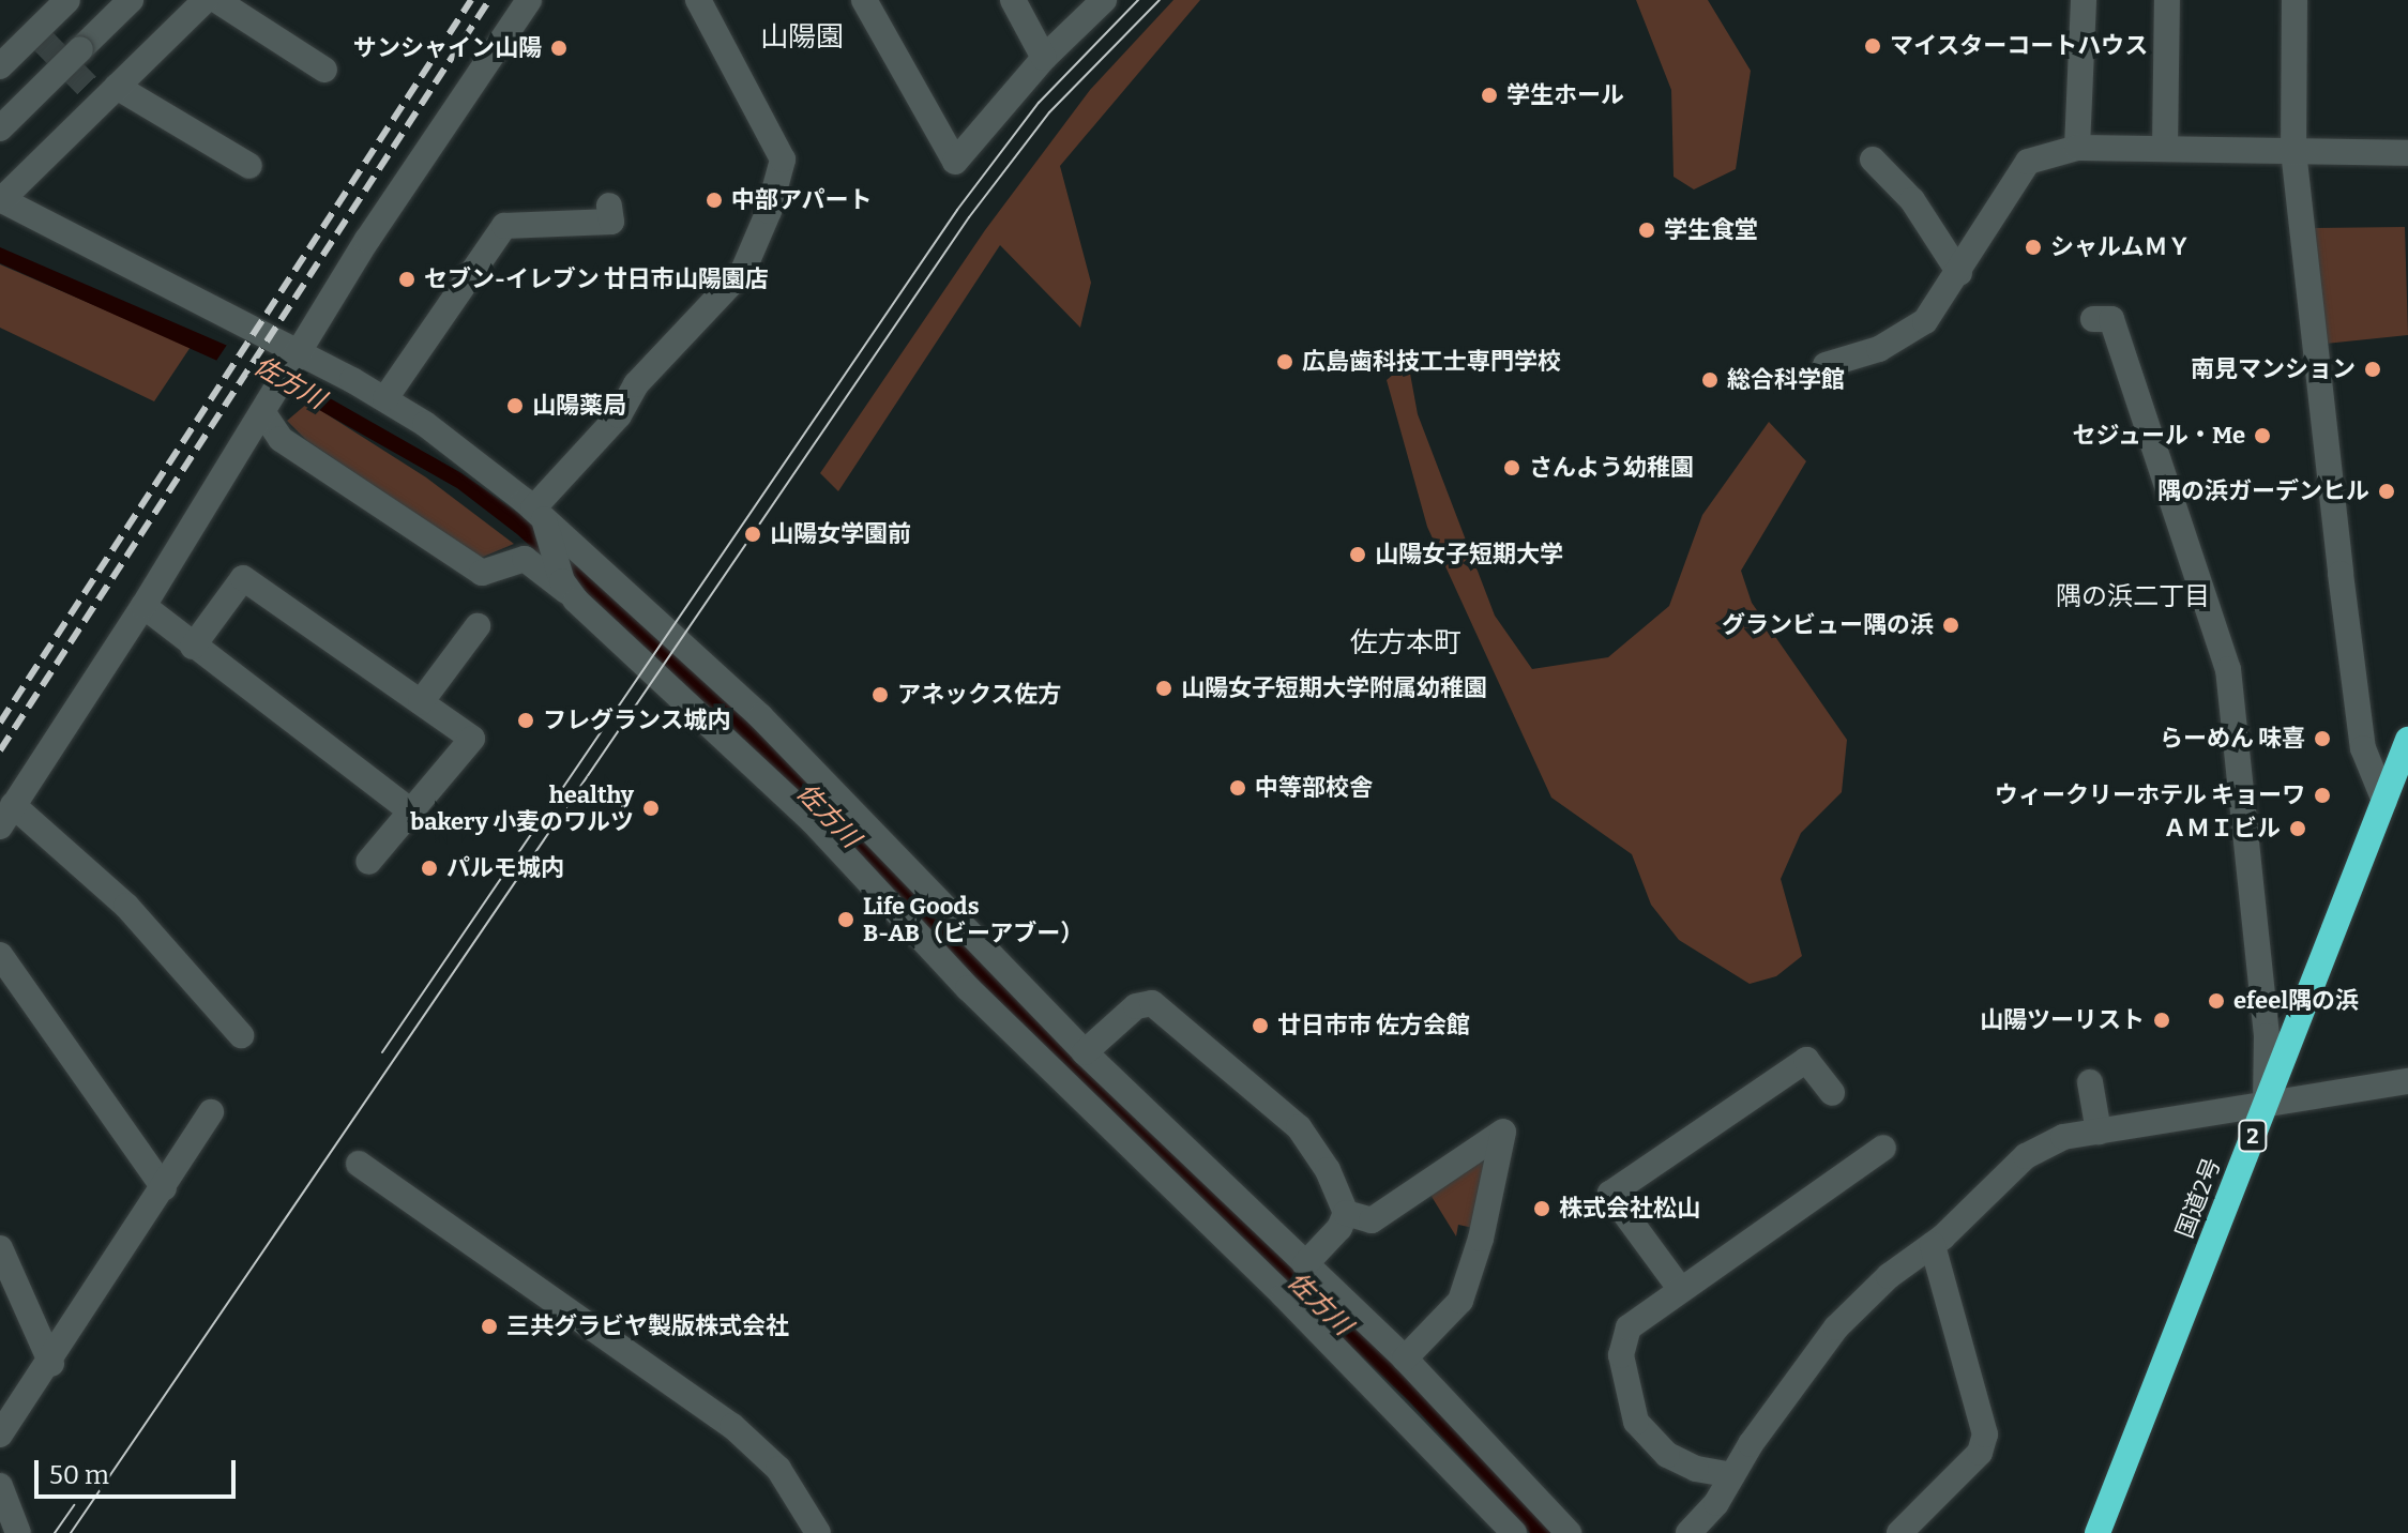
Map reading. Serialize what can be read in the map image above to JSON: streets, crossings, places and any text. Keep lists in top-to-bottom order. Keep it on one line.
{"streets":{"highway":["2","国道2号"]},"districts":["山陽園","隅の浜二丁目","佐方本町"],"water":["佐方川"],"places":["マイスターコートハウス","サンシャイン山陽","学生ホール","中部アパート","学生食堂","シャルムＭＹ","セブン-イレブン 廿日市山陽園店","広島歯科技工士専門学校","南見マンション","総合科学館","山陽薬局","セジュール・Me","さんよう幼稚園","隅の浜ガーデンヒル","山陽女学園前","山陽女子短期大学","グランビュー隅の浜","山陽女子短期大学附属幼稚園","アネックス佐方","フレグランス城内","らーめん 味喜","中等部校舎","ウィークリーホテル キョーワ","healthy bakery 小麦のワルツ","ＡＭＩビル","パルモ城内","Life Goods B-AB（ビーアブー）","efeel隅の浜","山陽ツーリスト","廿日市市 佐方会館","株式会社松山","三共グラビヤ製版株式会社"],"scale_bar":"50 m"}
